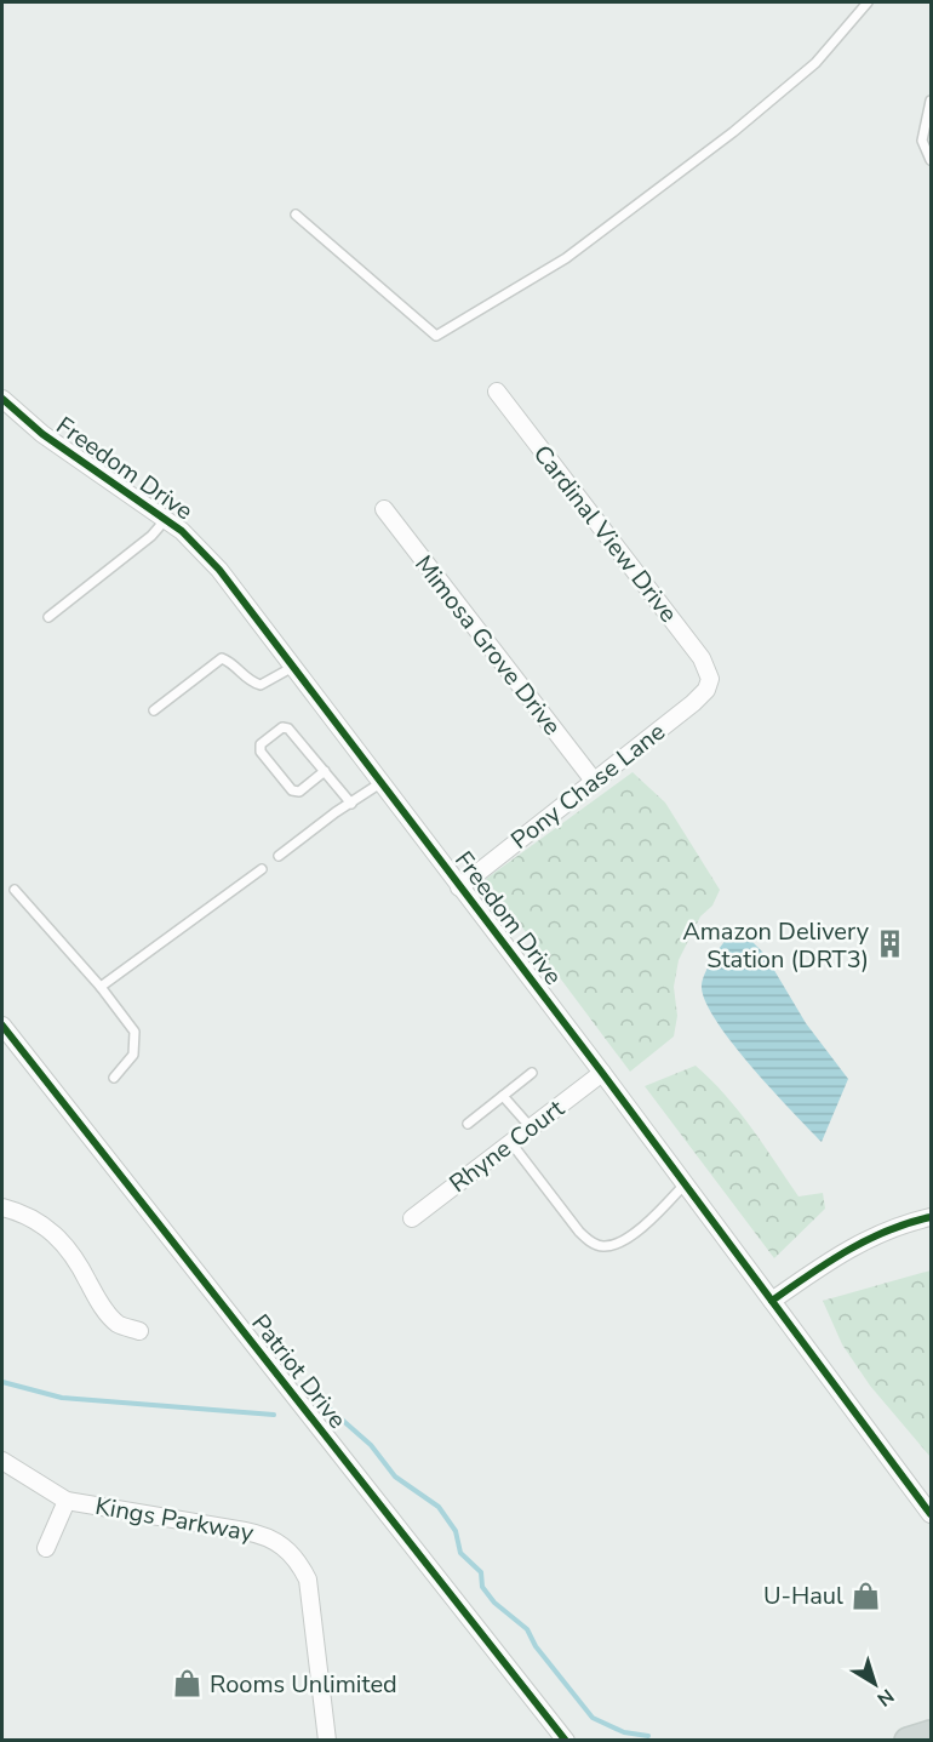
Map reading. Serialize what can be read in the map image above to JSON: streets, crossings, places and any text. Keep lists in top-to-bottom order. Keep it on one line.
{"streets":{"street":["Freedom Drive","Cardinal View Drive","Mimosa Grove Drive","Pony Chase Lane","Rhyne Court","Patriot Drive","Kings Parkway"]},"crossings":[["Freedom Drive","Pony Chase Lane"],["Freedom Drive","Rhyne Court"],["Cardinal View Drive","Pony Chase Lane"],["Mimosa Grove Drive","Pony Chase Lane"]],"places":{"building":["Amazon Delivery Station (DRT3)"],"shop":["U-Haul","Rooms Unlimited"]},"north":"bottom right"}
